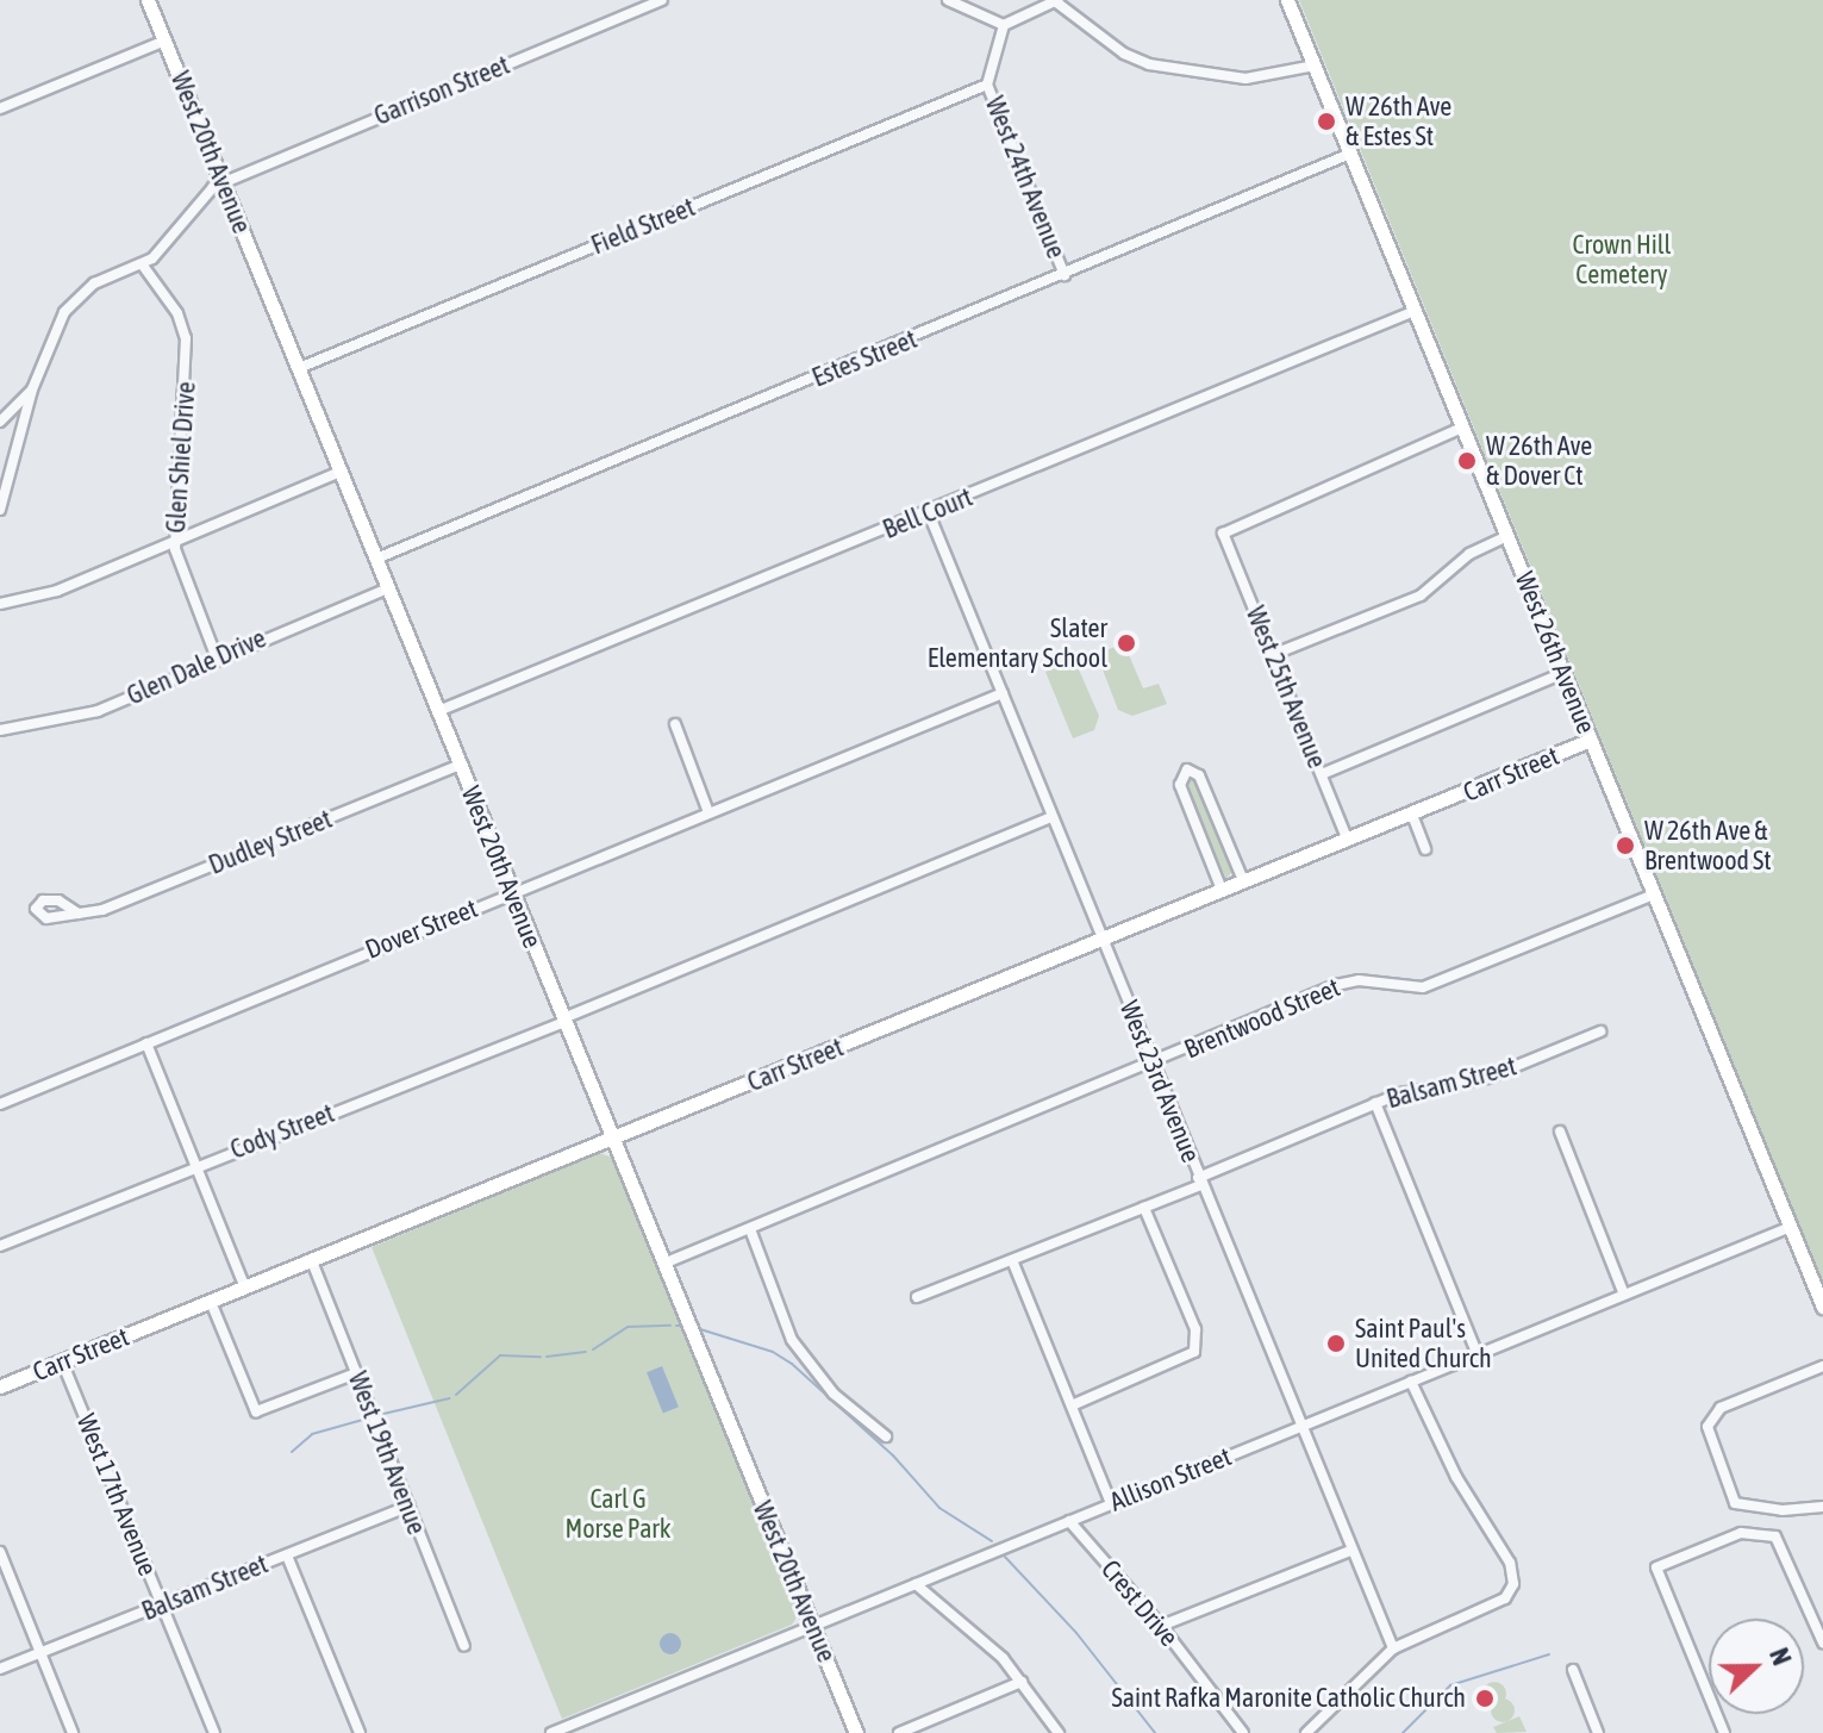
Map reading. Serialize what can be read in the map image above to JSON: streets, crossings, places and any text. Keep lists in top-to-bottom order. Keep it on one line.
{"streets":{"street":["Garrison Street","West 20th Avenue","West 24th Avenue","Field Street","Estes Street","Glen Shiel Drive","Bell Court","West 26th Avenue","Glen Dale Drive","West 25th Avenue","Carr Street","Dudley Street","Dover Street","Brentwood Street","West 23rd Avenue","Balsam Street","Cody Street","West 19th Avenue","Allison Street","West 17th Avenue","Crest Drive"]},"crossings":[["Garrison Street","West 20th Avenue"],["West 20th Avenue","Field Street"],["West 20th Avenue","Estes Street"],["West 20th Avenue","Bell Court"],["West 20th Avenue","Glen Dale Drive"],["West 20th Avenue","Carr Street"],["West 20th Avenue","Dudley Street"],["West 20th Avenue","Dover Street"],["West 20th Avenue","Brentwood Street"],["West 20th Avenue","Cody Street"],["West 20th Avenue","Allison Street"],["West 24th Avenue","Field Street"],["West 24th Avenue","Estes Street"],["Estes Street","West 26th Avenue"],["Glen Shiel Drive","Glen Dale Drive"],["Bell Court","West 26th Avenue"],["Bell Court","West 23rd Avenue"],["West 26th Avenue","West 25th Avenue"],["West 26th Avenue","Carr Street"],["West 26th Avenue","Brentwood Street"],["West 26th Avenue","Allison Street"],["West 25th Avenue","Carr Street"],["Carr Street","West 23rd Avenue"],["Carr Street","West 19th Avenue"],["Carr Street","West 17th Avenue"],["Dover Street","West 23rd Avenue"],["Brentwood Street","West 23rd Avenue"],["West 23rd Avenue","Balsam Street"],["West 23rd Avenue","Cody Street"],["West 23rd Avenue","Allison Street"],["Balsam Street","West 19th Avenue"],["Balsam Street","West 17th Avenue"],["Allison Street","Crest Drive"]],"parks":["Crown Hill Cemetery","Carl G Morse Park"],"places":["W 26th Ave & Estes St","W 26th Ave & Dover Ct","Slater Elementary School","W 26th Ave & Brentwood St","Saint Paul's United Church","Saint Rafka Maronite Catholic Church"],"north":"right"}
